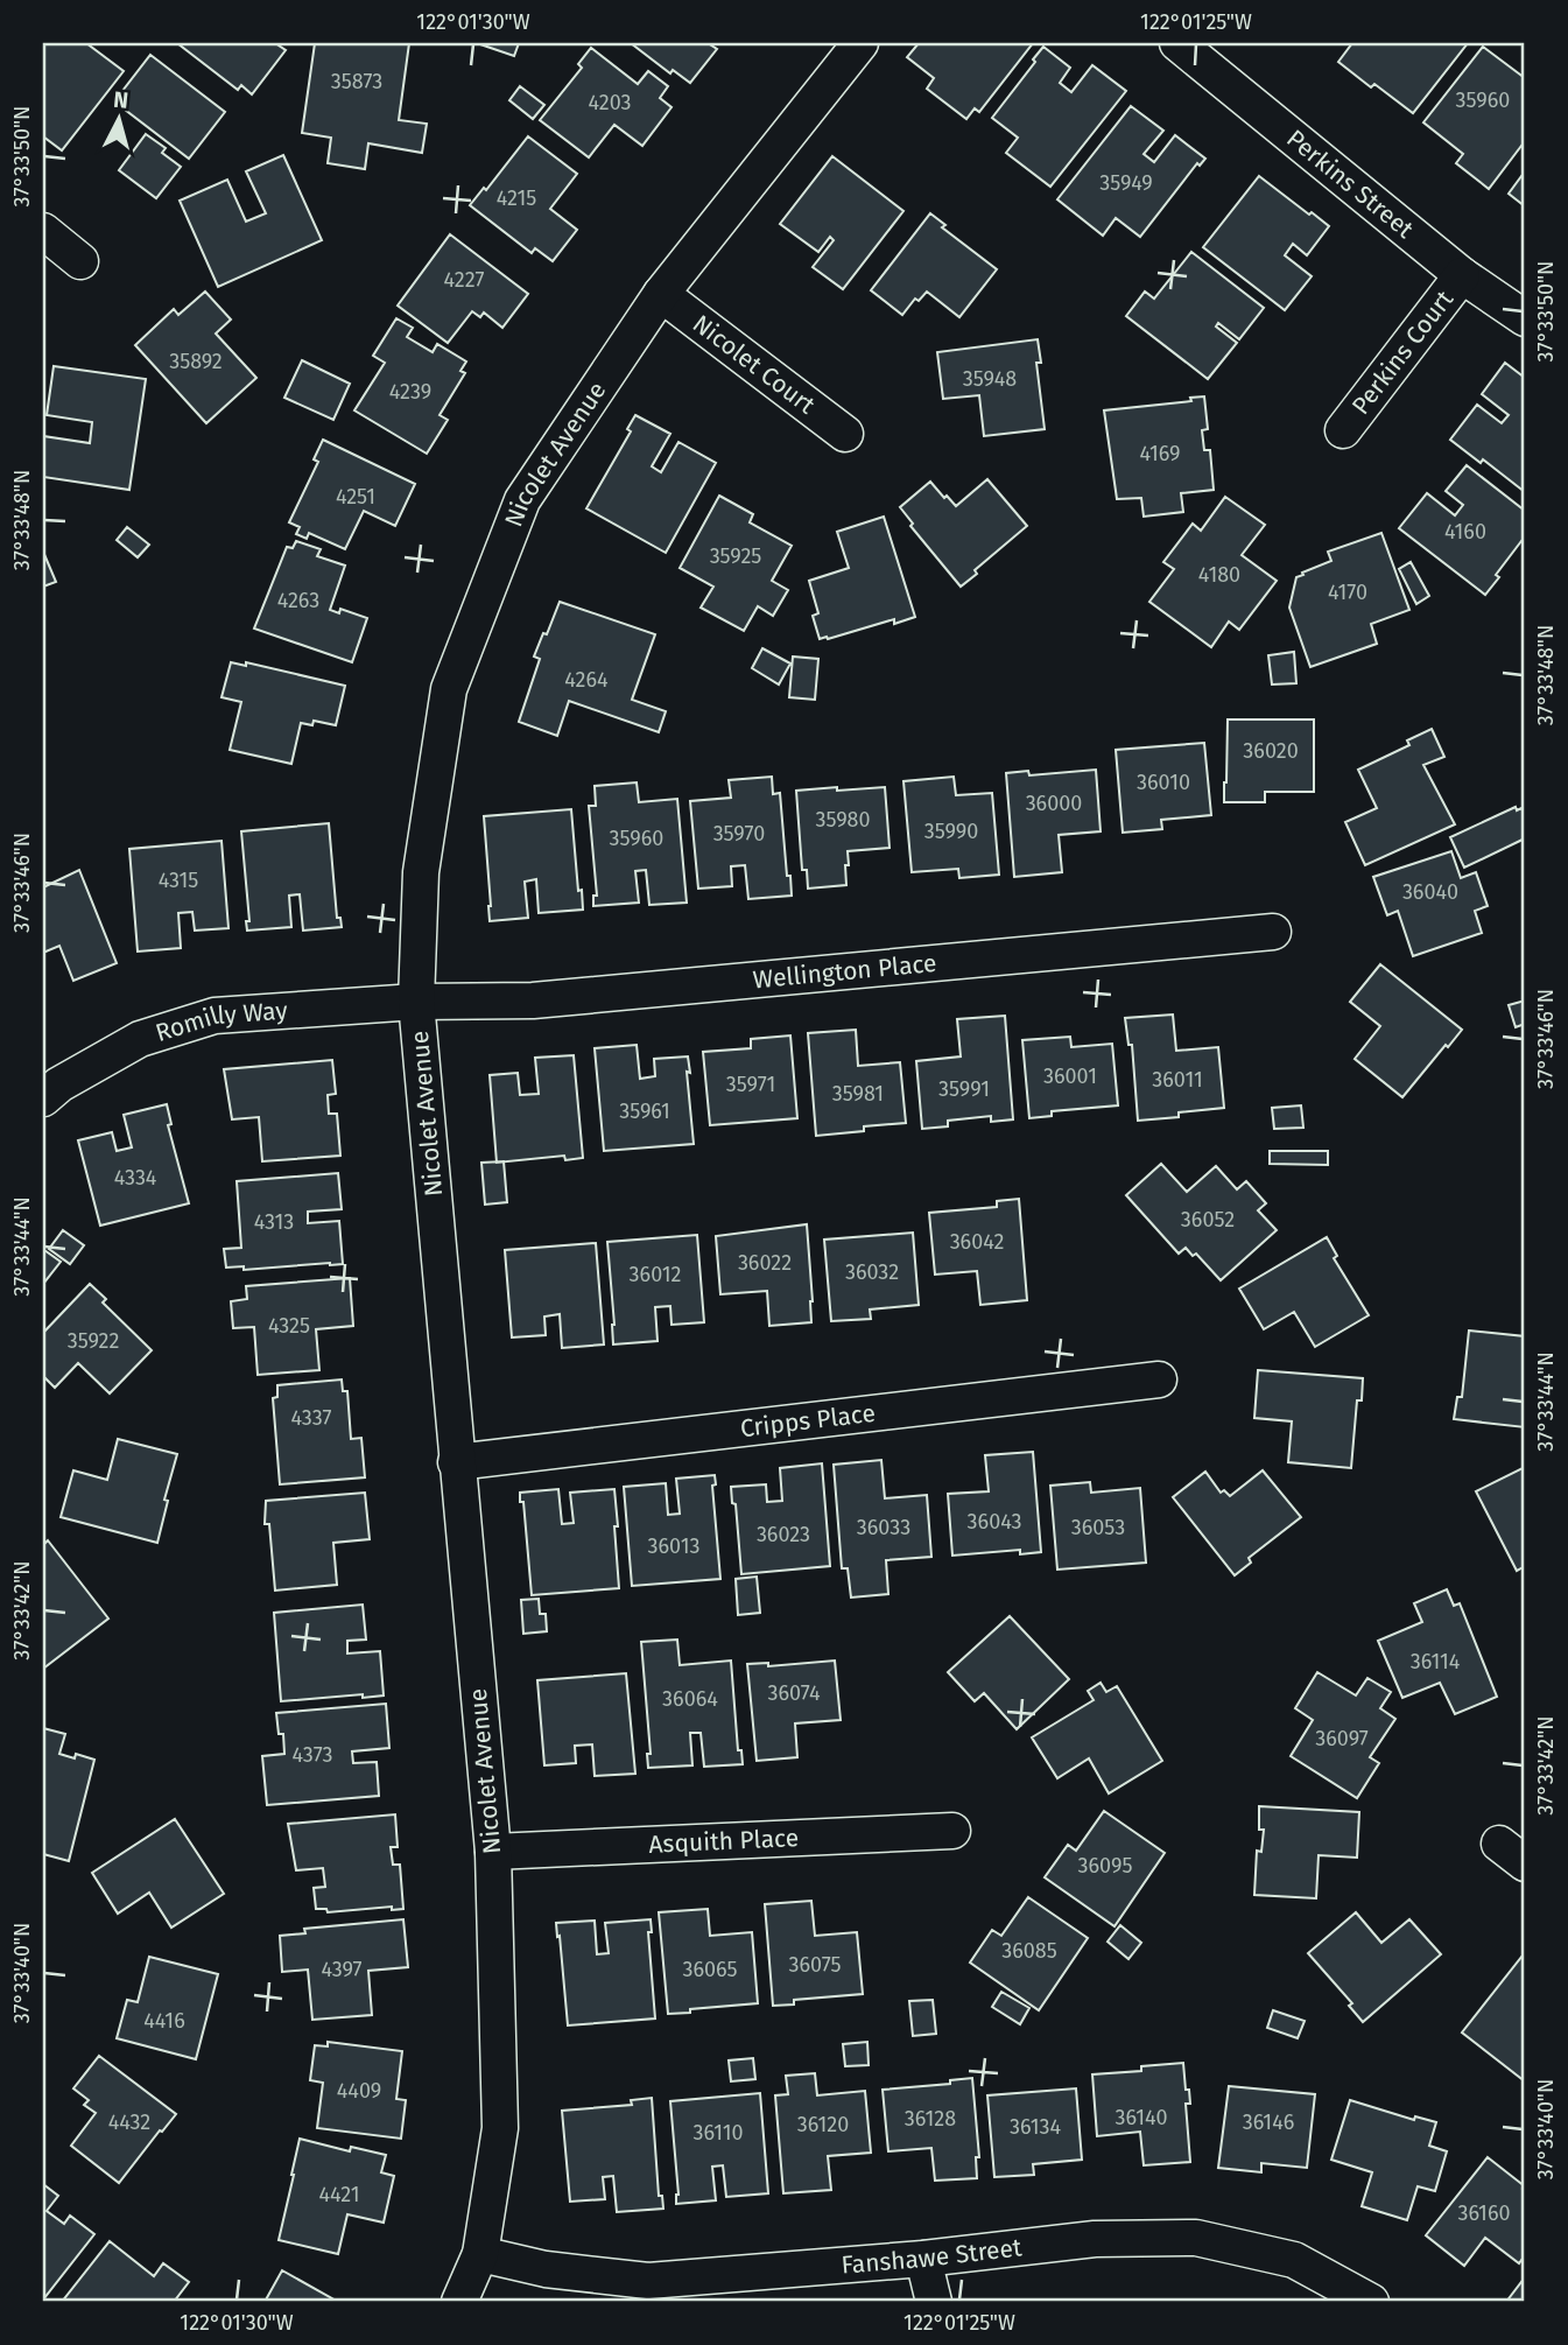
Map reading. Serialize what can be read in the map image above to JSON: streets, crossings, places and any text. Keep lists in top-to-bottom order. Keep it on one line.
{"streets":{"street":["Perkins Street","Perkins Court","Nicolet Court","Nicolet Avenue","Wellington Place","Romilly Way","Cripps Place","Asquith Place","Fanshawe Street"]},"crossings":[["Perkins Street","Perkins Court"],["Nicolet Court","Nicolet Avenue"],["Nicolet Avenue","Wellington Place"],["Nicolet Avenue","Romilly Way"],["Nicolet Avenue","Cripps Place"],["Nicolet Avenue","Asquith Place"],["Nicolet Avenue","Fanshawe Street"],["Wellington Place","Romilly Way"]],"house_numbers":["35873","35960","4203","35949","4215","4227","35892","35948","4239","4169","4251","4160","35925","4180","4170","4263","4264","36020","36010","36000","35980","35990","35970","35960","4315","36040","36001","36011","35971","35991","35981","35961","4334","36052","4313","36042","36022","36032","36012","4325","35922","4337","36043","36033","36053","36023","36013","36114","36074","36064","36097","4373","36095","36085","36075","4397","36065","4416","4409","36140","36128","4432","36146","36120","36134","36110","4421","36160"],"north":"top","coordinates":["122°01'30\"W","122°01'25\"W","37°33'50\"N","37°33'48\"N","37°33'46\"N","37°33'44\"N","37°33'42\"N","37°33'40\"N"]}
